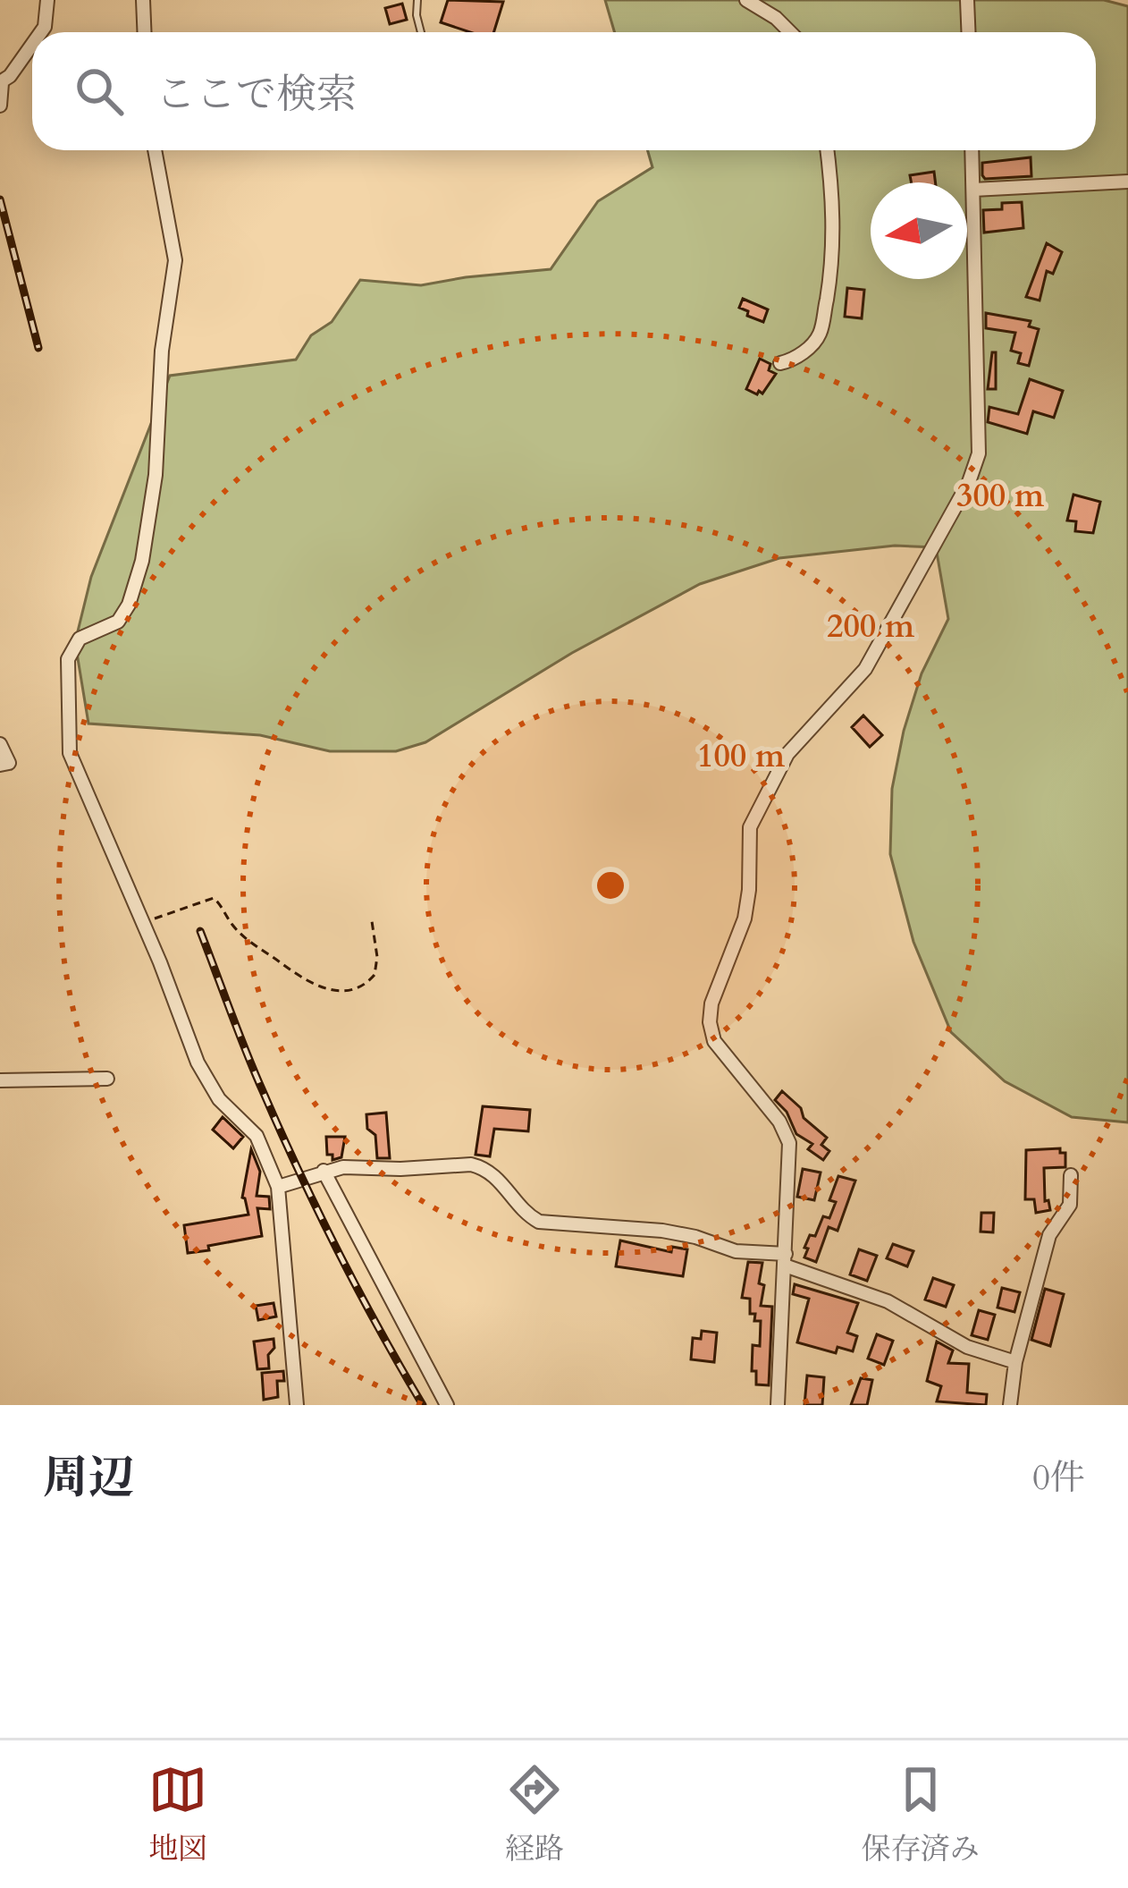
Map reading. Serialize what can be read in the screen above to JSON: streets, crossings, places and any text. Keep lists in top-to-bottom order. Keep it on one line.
{"north":"left","page":{"search":"ここで検索","heading":["周辺","0件"],"nav":["地図","経路","保存済み"]},"rings":["300 m","200 m","100 m"]}
